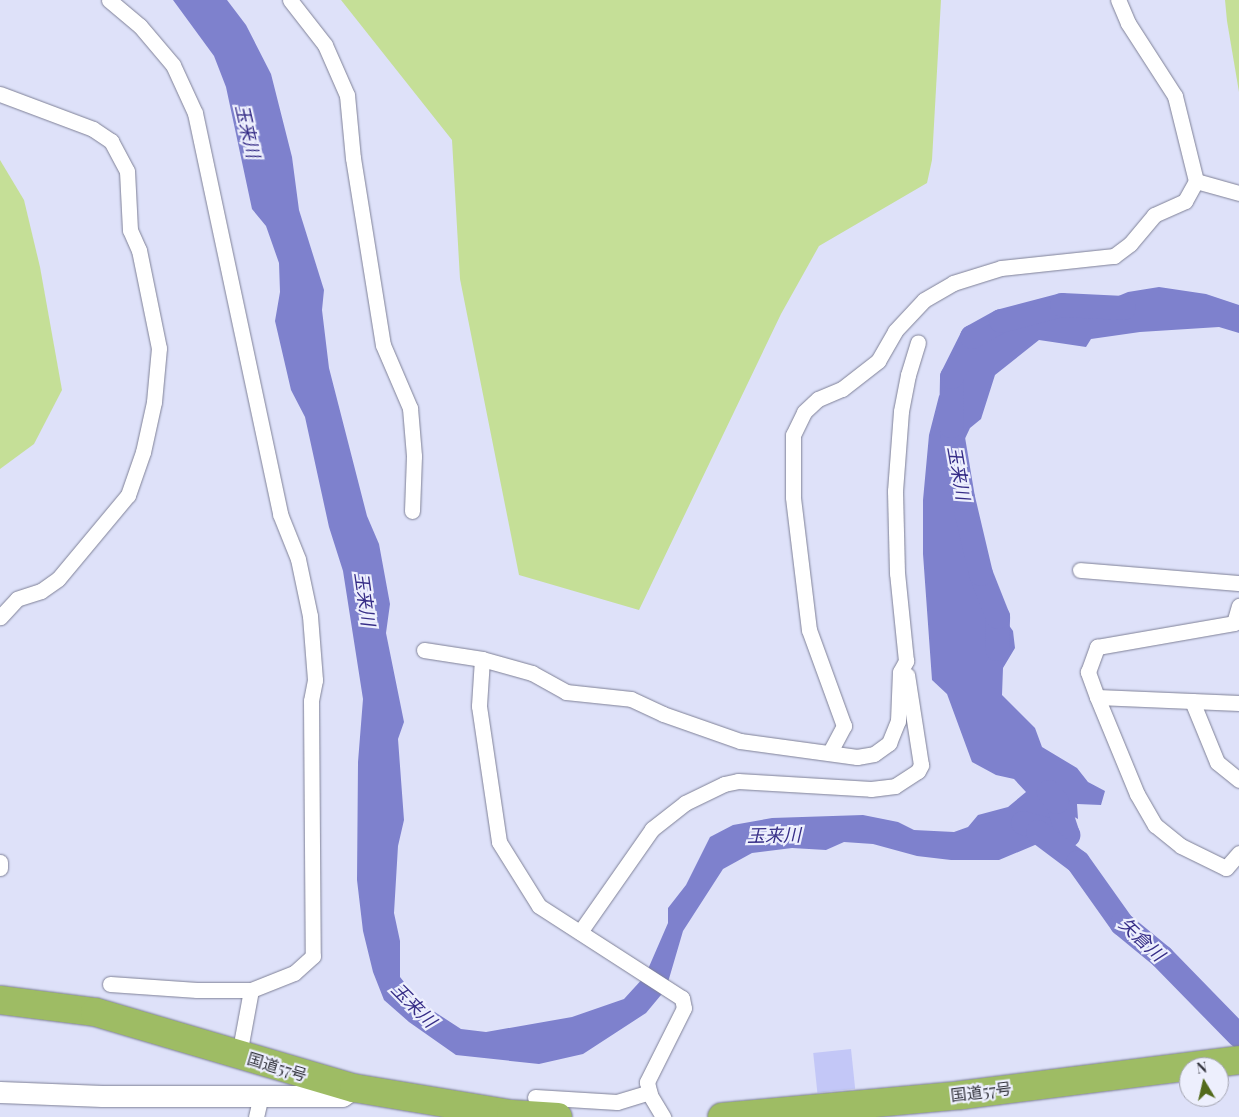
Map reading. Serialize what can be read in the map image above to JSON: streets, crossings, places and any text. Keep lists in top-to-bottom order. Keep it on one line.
{"streets":{"highway":["国道57号"]},"water":["玉来川","矢倉川"],"north":"top"}
